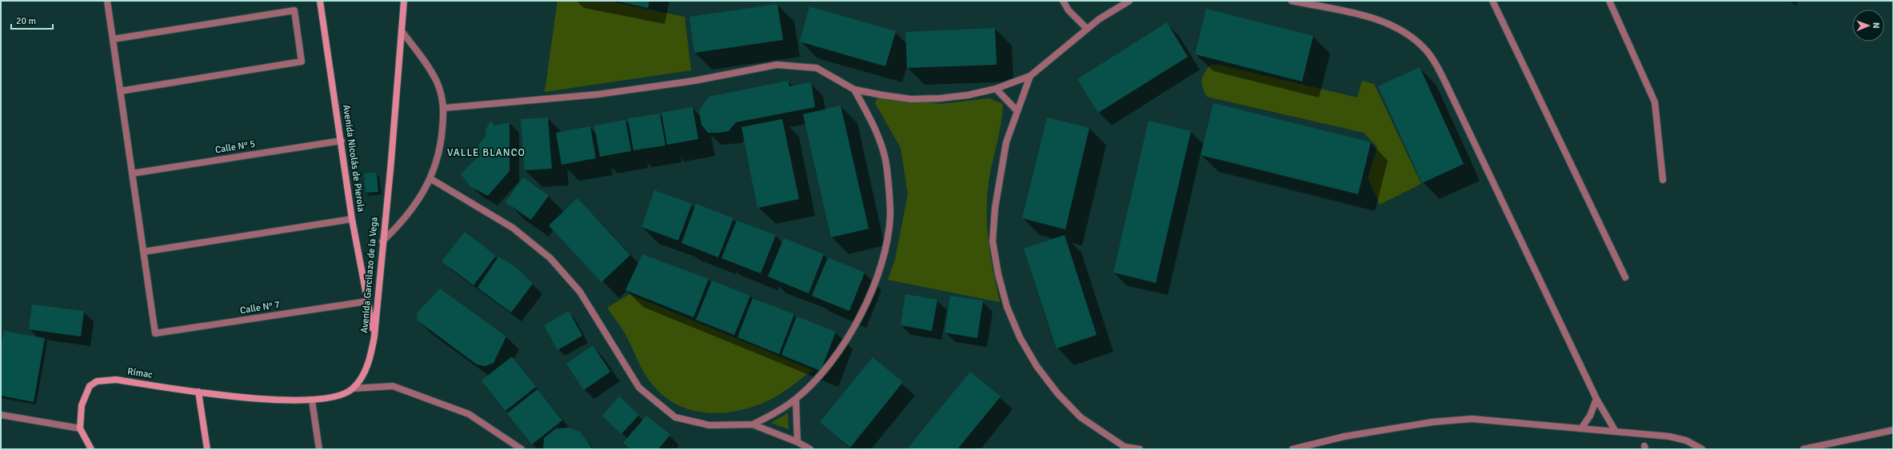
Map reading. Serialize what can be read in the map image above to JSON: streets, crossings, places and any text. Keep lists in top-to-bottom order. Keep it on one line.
{"streets":{"street":["Calle N° 5","Avenida Nicolás de Pierola","Avenida Garcilazo de la Vega","Calle N° 7","Rímac"]},"crossings":[["Calle N° 5","Avenida Nicolás de Pierola"],["Avenida Nicolás de Pierola","Avenida Garcilazo de la Vega"],["Avenida Nicolás de Pierola","Calle N° 7"]],"districts":["VALLE BLANCO"],"scale_bar":"20 m","north":"right"}
